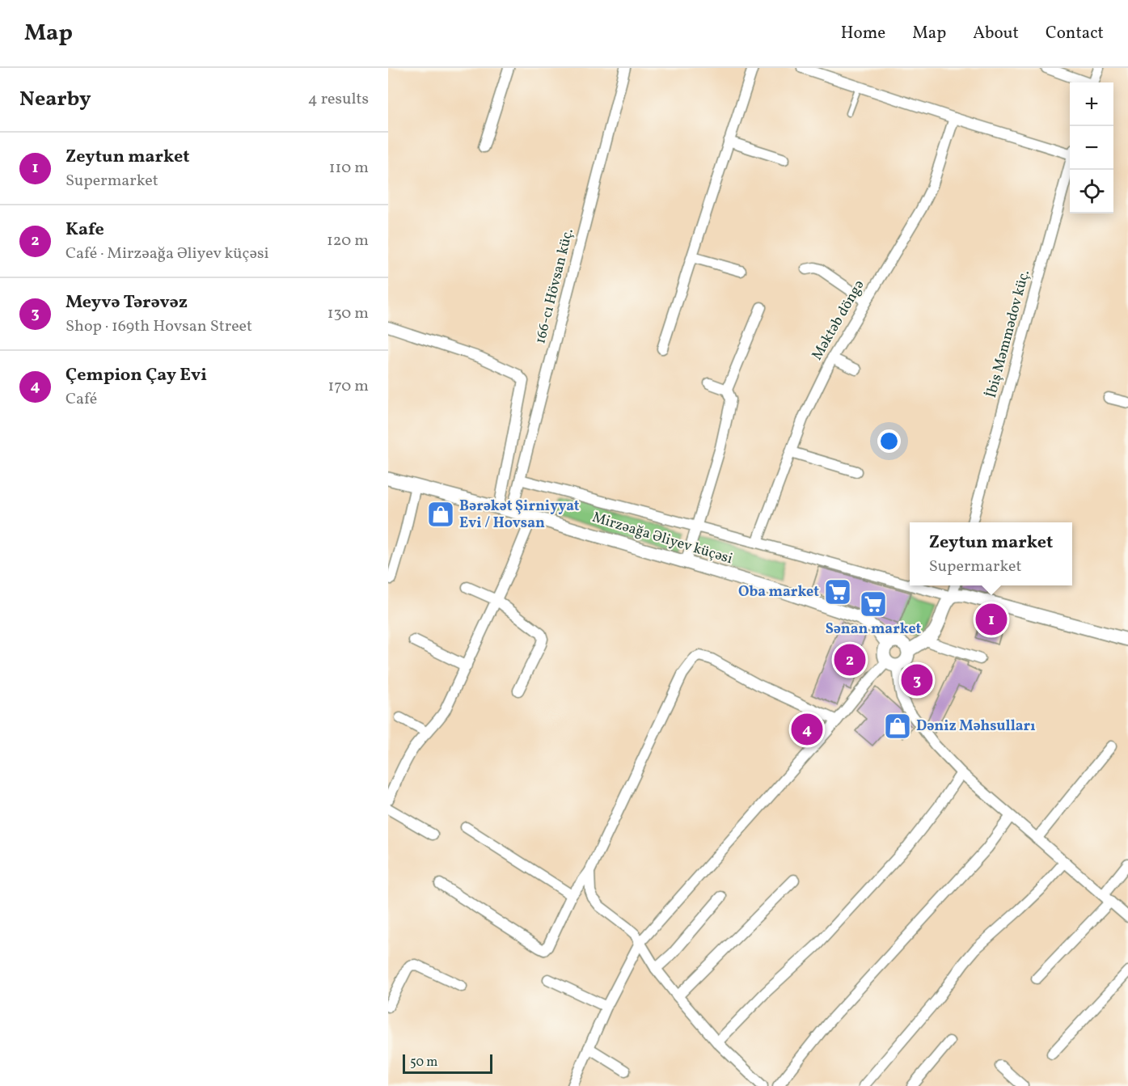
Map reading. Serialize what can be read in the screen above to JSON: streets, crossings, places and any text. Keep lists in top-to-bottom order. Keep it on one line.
{"streets":{"street":["166-cı Hövsan küç.","Məktəb döngə","İbiş Məmmədov küç.","Mirzəağa Əliyev küçəsi"]},"crossings":[["166-cı Hövsan küç.","Mirzəağa Əliyev küçəsi"]],"places":{"shop":["Bərəkət Şirniyyat Evi / Hovsan","Dəniz Məhsulları"],"supermarket":["Oba market","Sənan market"]},"scale_bar":"50 m","page":{"header":"Map","nav":["Home","Map","About","Contact"],"heading":["Nearby","4 results"],"map_buttons":["+","−"],"list":[{"mark":"1","name":"Zeytun market","note":"Supermarket","value":"110 m"},{"mark":"2","name":"Kafe","note":"Café · Mirzəağa Əliyev küçəsi","value":"120 m"},{"mark":"3","name":"Meyvə Tərəvəz","note":"Shop · 169th Hovsan Street","value":"130 m"},{"mark":"4","name":"Çempion Çay Evi","note":"Café","value":"170 m"}],"popup":["Zeytun market","Supermarket"],"pins":["1","2","3","4"],"scale":"50 m"}}
